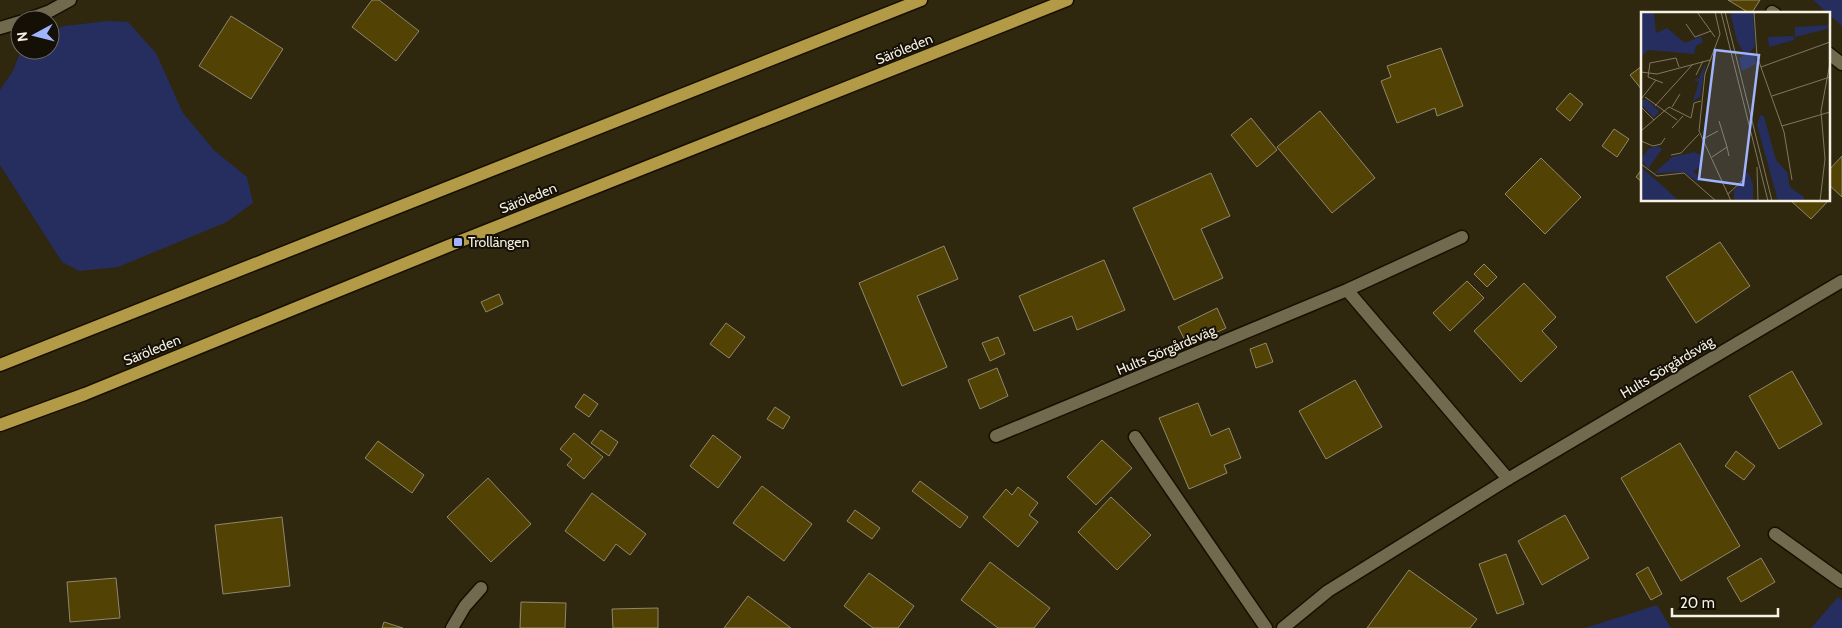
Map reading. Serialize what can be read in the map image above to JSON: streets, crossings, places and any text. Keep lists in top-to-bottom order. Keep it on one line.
{"streets":{"main road":["Säröleden"],"street":["Hults Sörgårdsväg"]},"places":{"transit":["Trollängen"]},"scale_bar":"20 m","north":"left"}
